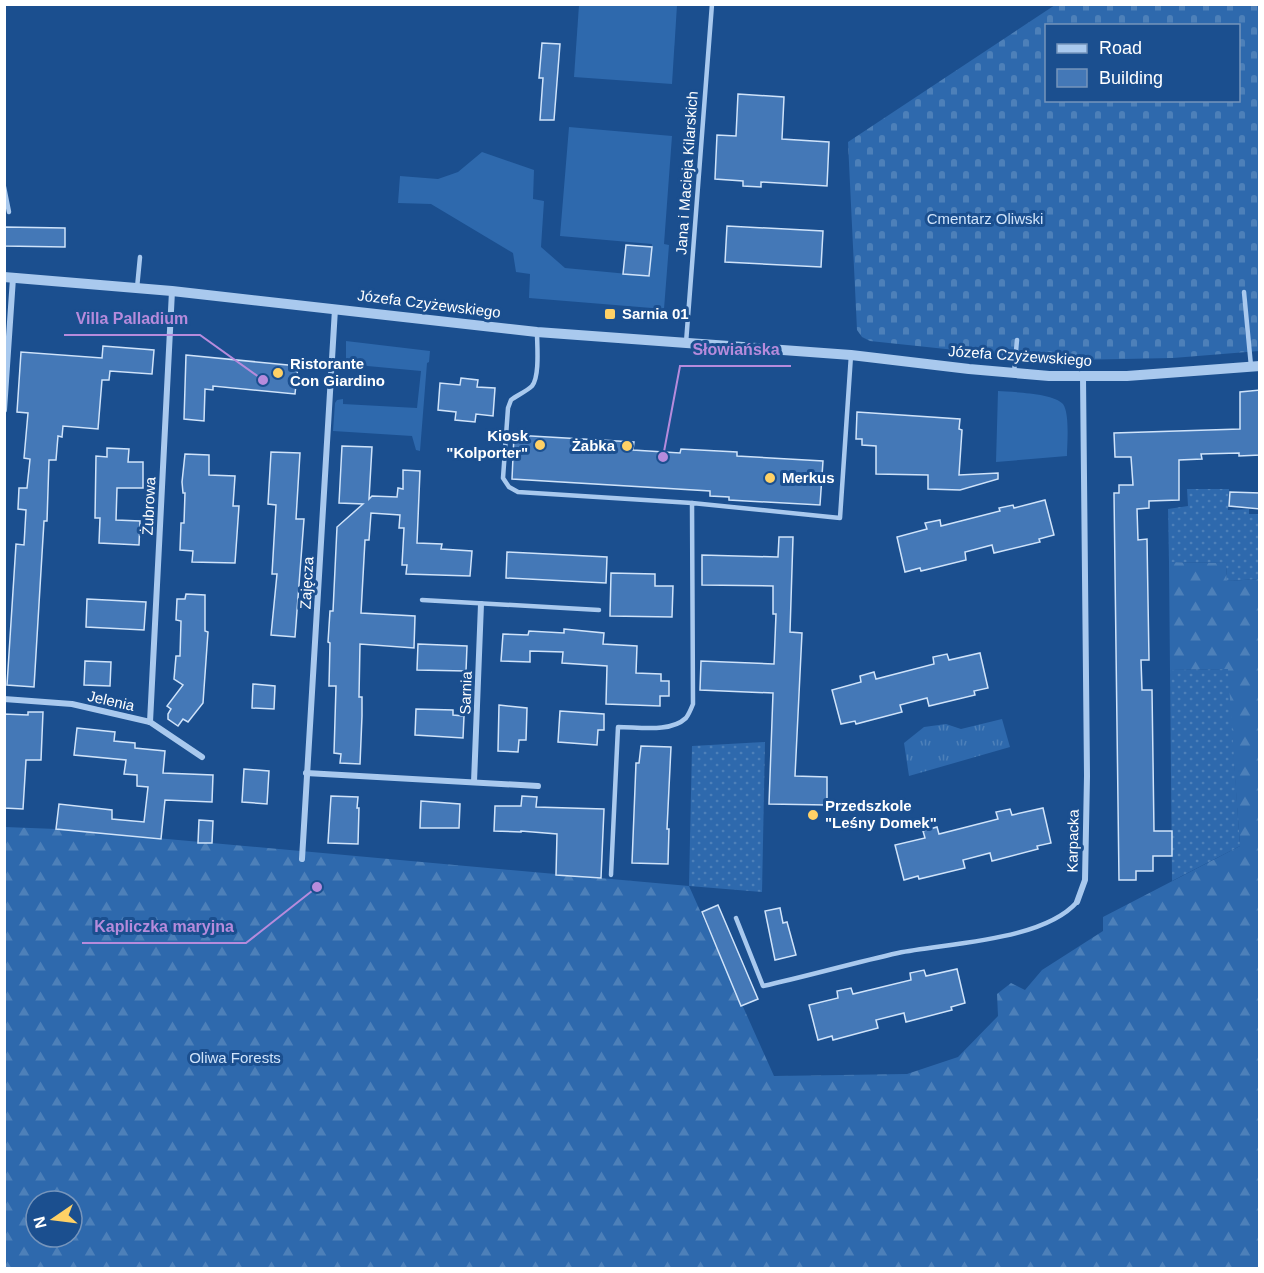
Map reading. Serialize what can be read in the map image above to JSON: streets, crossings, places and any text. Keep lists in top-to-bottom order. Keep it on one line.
{"streets":{"street":["Józefa Czyżewskiego","Żubrowa","Zajęcza","Sarnia","Jelenia","Karpacka"],"lane":["Jana i Macieja Kilarskich"]},"crossings":[["Jana i Macieja Kilarskich","Józefa Czyżewskiego"],["Józefa Czyżewskiego","Żubrowa"],["Józefa Czyżewskiego","Zajęcza"],["Józefa Czyżewskiego","Karpacka"],["Żubrowa","Jelenia"]],"parks":["Cmentarz Oliwski","Oliwa Forests"],"places":{"transit":["Sarnia 01"],"other":["Ristorante Con Giardino","Villa Palladium","Kiosk \"Kolporter\"","Żabka","Słowiańska","Merkus","Przedszkole \"Leśny Domek\"","Kapliczka maryjna"]},"legend":["Road","Building"],"north":"left"}
